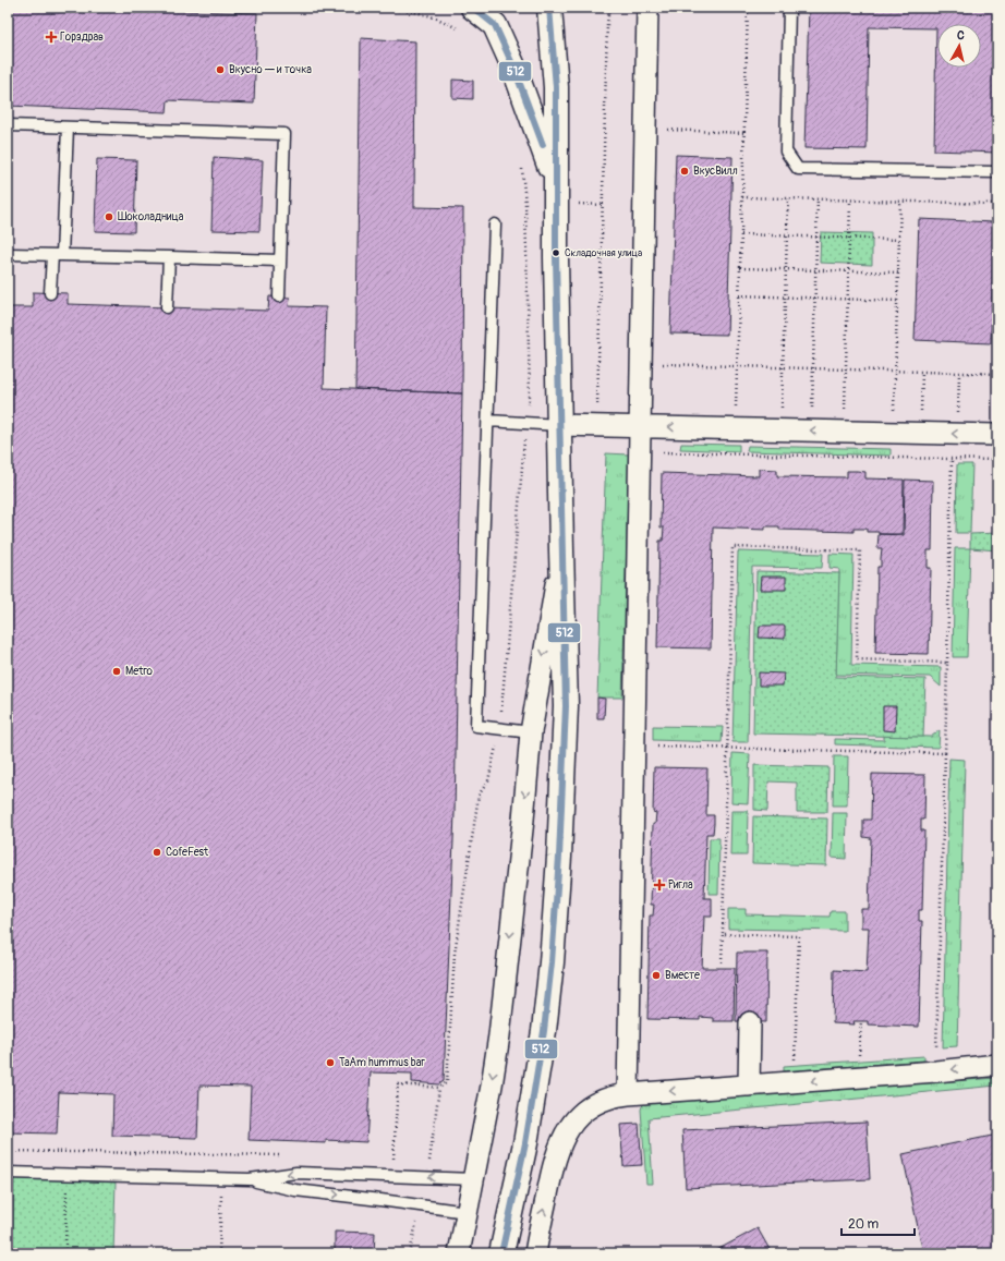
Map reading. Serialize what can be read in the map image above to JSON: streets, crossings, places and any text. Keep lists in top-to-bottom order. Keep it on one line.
{"places":{"health":["Горздрав","Ригла"],"other":["Вкусно — и точка","ВкусВилл","Шоколадница","Складочная улица","Metro","CofeFest","Вместе","TaAm hummus bar"]},"lines":["transit line 512"],"scale_bar":"20 m","north":"top"}
